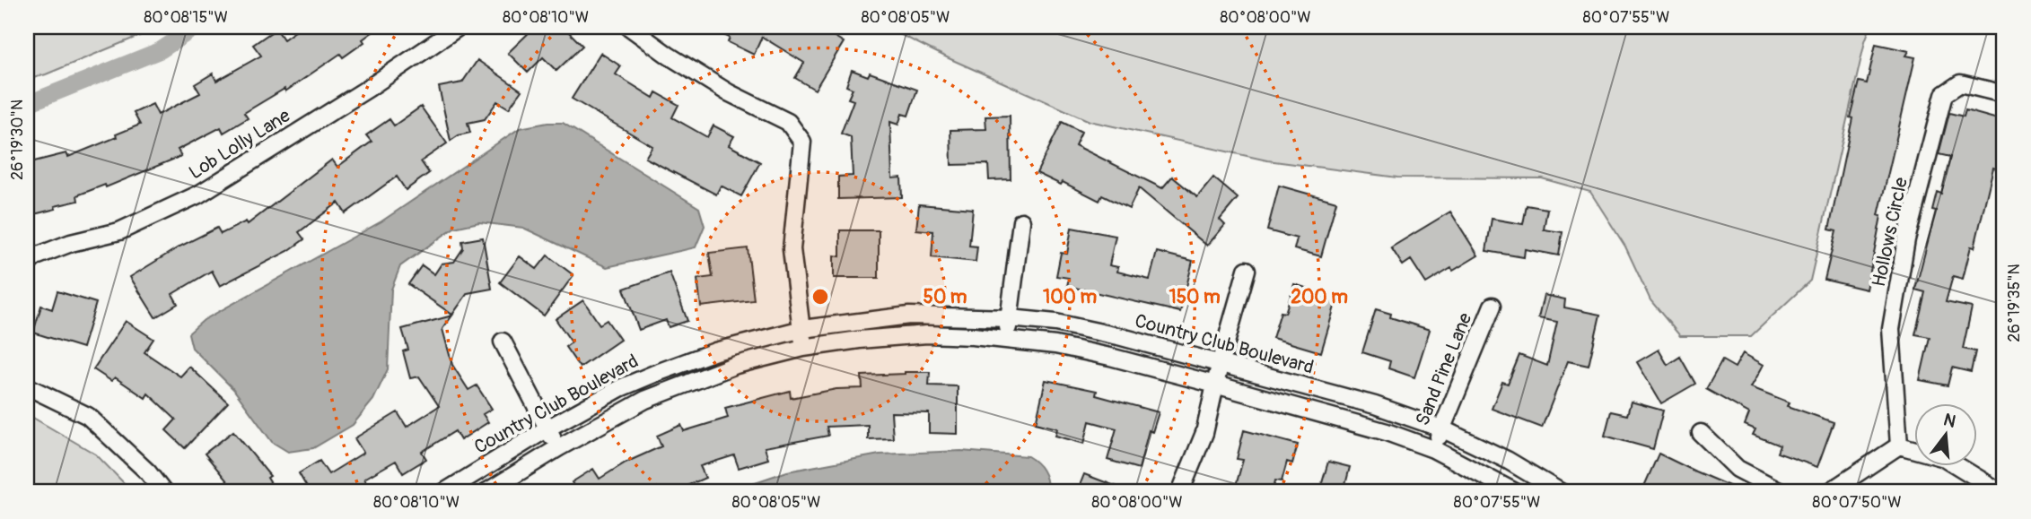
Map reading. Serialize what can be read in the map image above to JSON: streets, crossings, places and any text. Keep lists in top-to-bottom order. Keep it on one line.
{"streets":{"street":["Lob Lolly Lane","Hollows Circle","Country Club Boulevard","Sand Pine Lane"]},"crossings":[["Country Club Boulevard","Sand Pine Lane"]],"north":"top","coordinates":["80°08'15\"W","80°08'10\"W","80°08'05\"W","80°08'00\"W","80°07'55\"W","26°19'30\"N","26°19'35\"N","80°07'50\"W"],"rings":["50 m","100 m","150 m","200 m"]}
